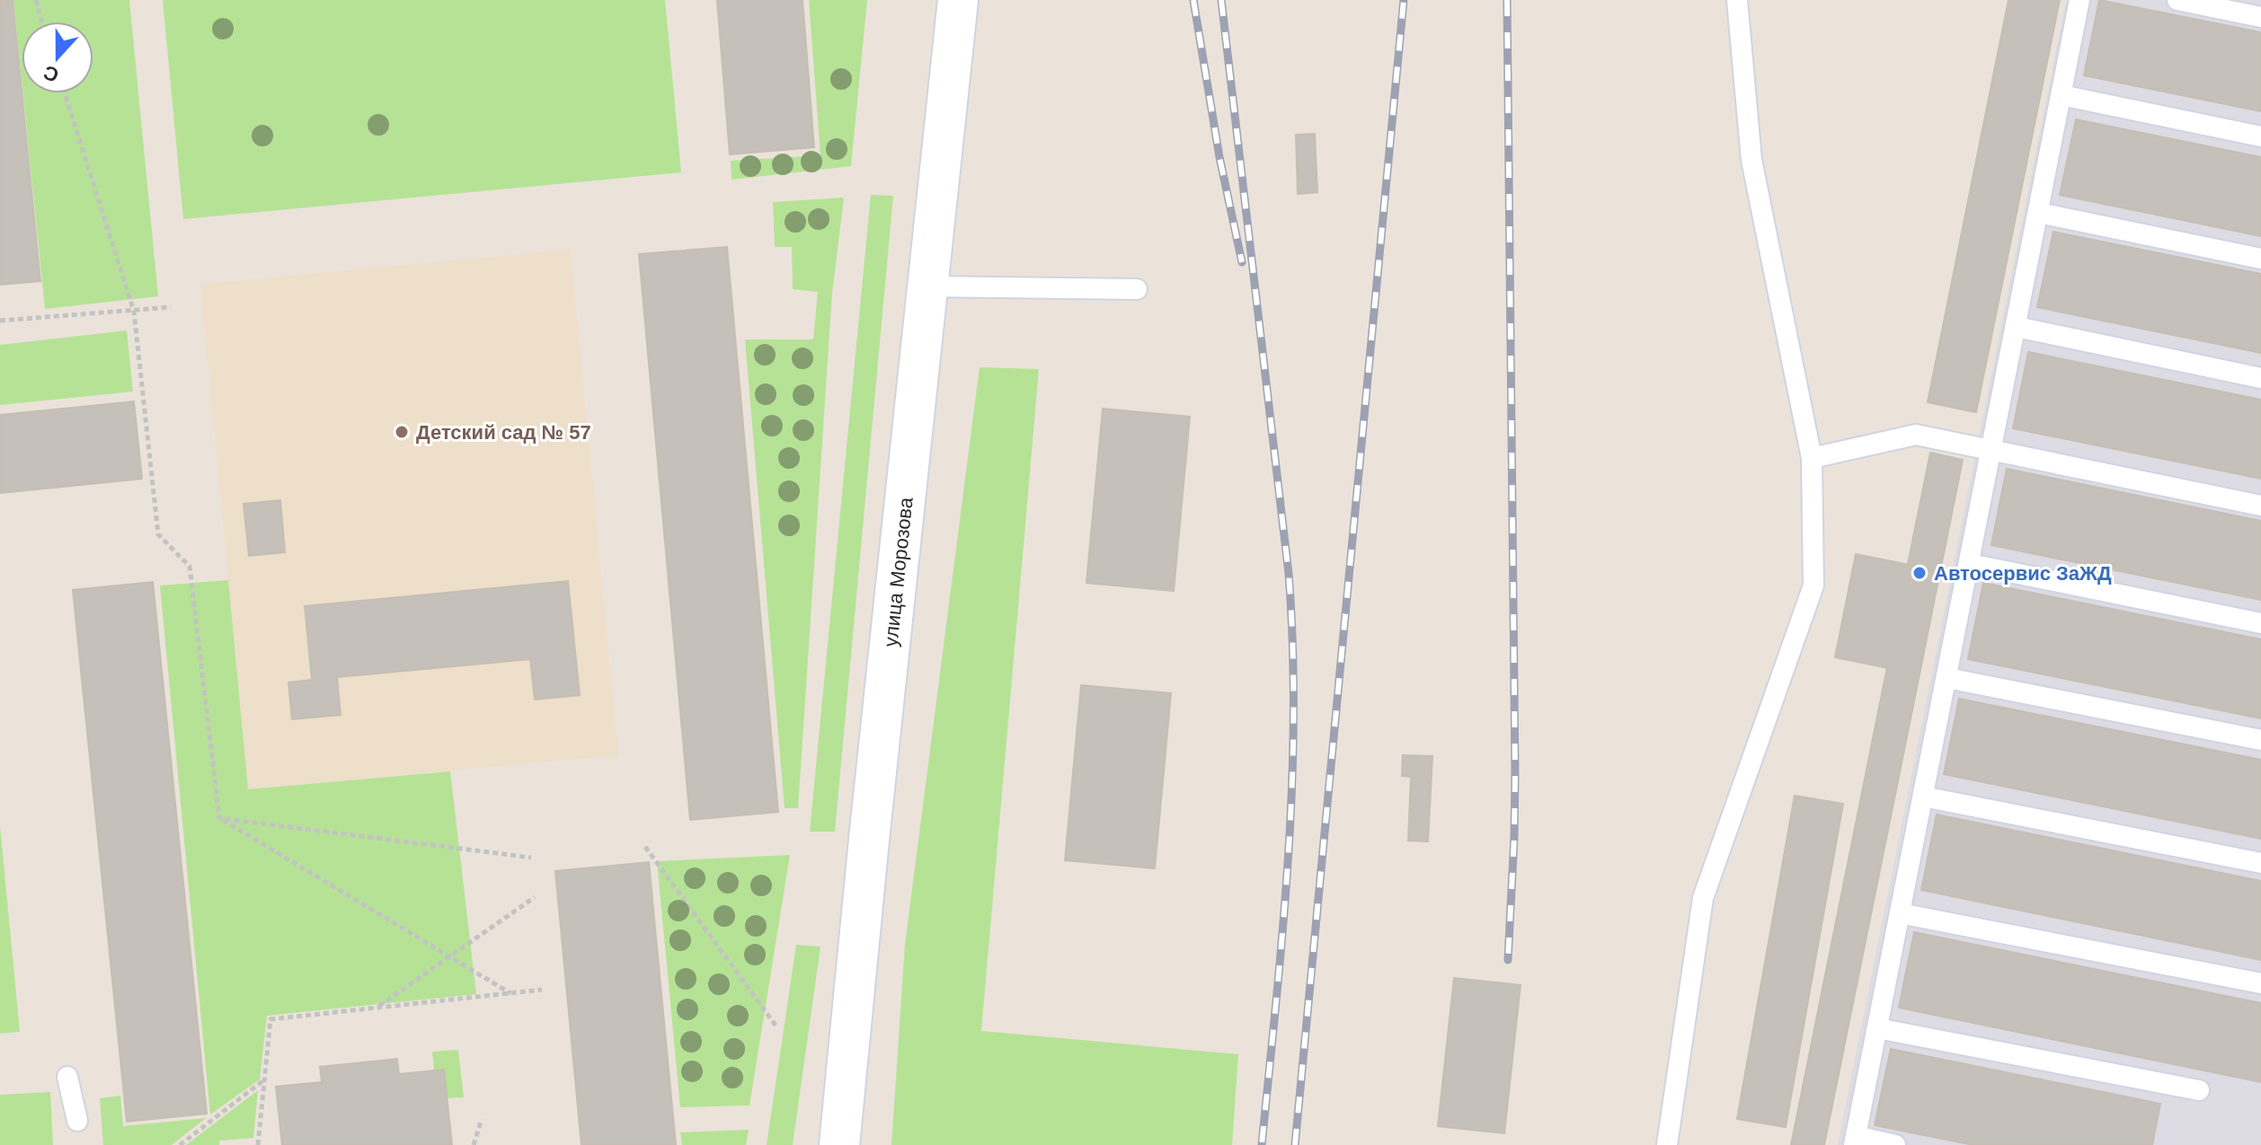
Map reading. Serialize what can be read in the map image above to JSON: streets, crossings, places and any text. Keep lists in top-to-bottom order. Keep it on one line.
{"streets":{"main road":["улица Морозова"]},"places":["Детский сад № 57","Автосервис ЗаЖД"],"north":"bottom"}
